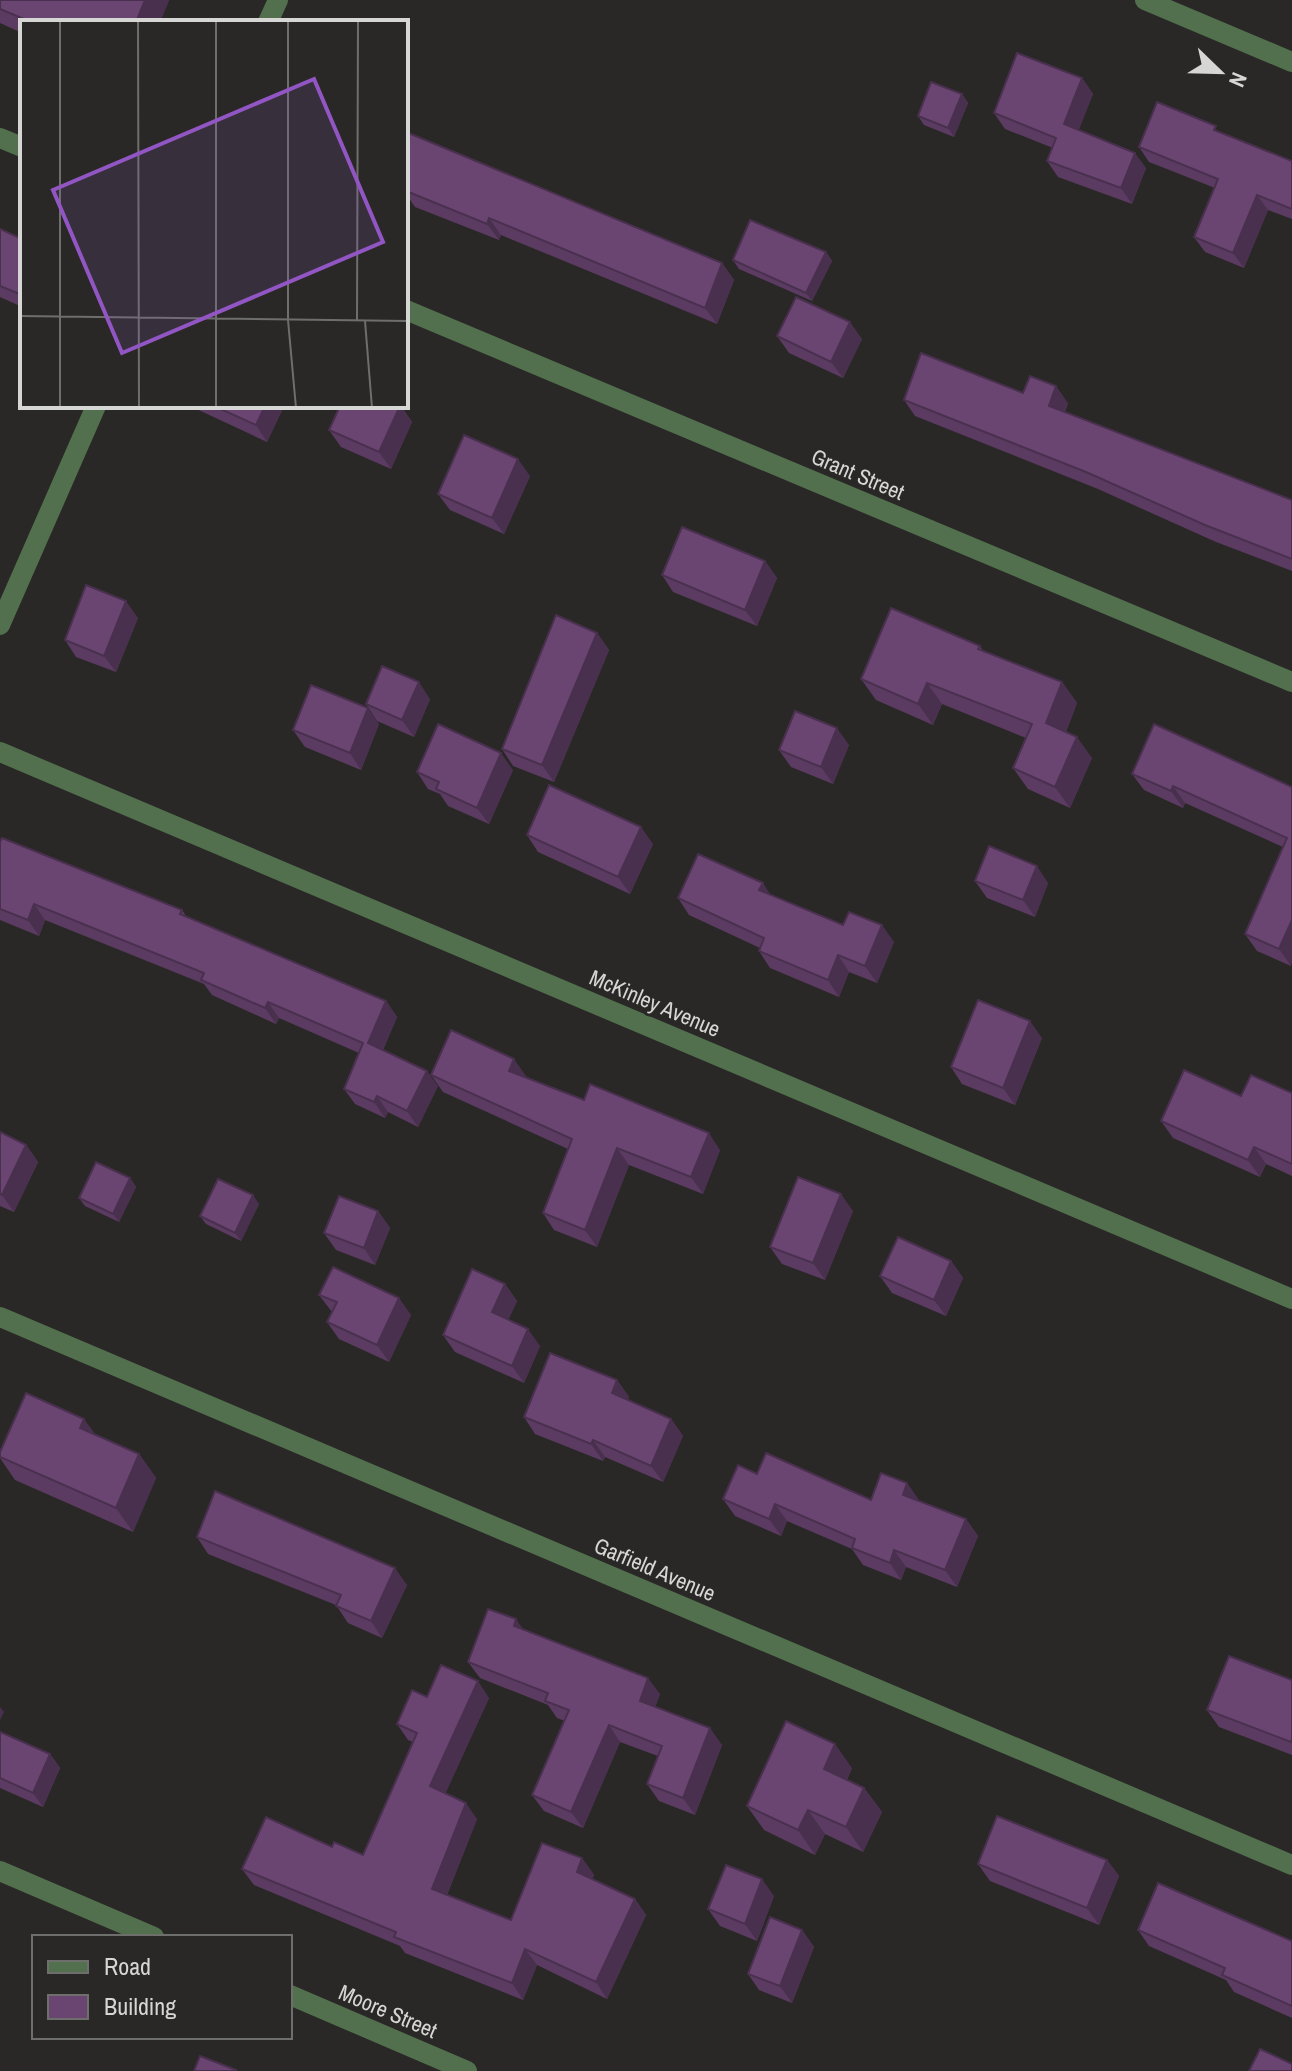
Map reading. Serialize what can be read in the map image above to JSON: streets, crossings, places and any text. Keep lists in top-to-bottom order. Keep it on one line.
{"streets":{"street":["Grant Street","McKinley Avenue","Garfield Avenue","Moore Street"]},"legend":["Road","Building"],"north":"bottom right"}
